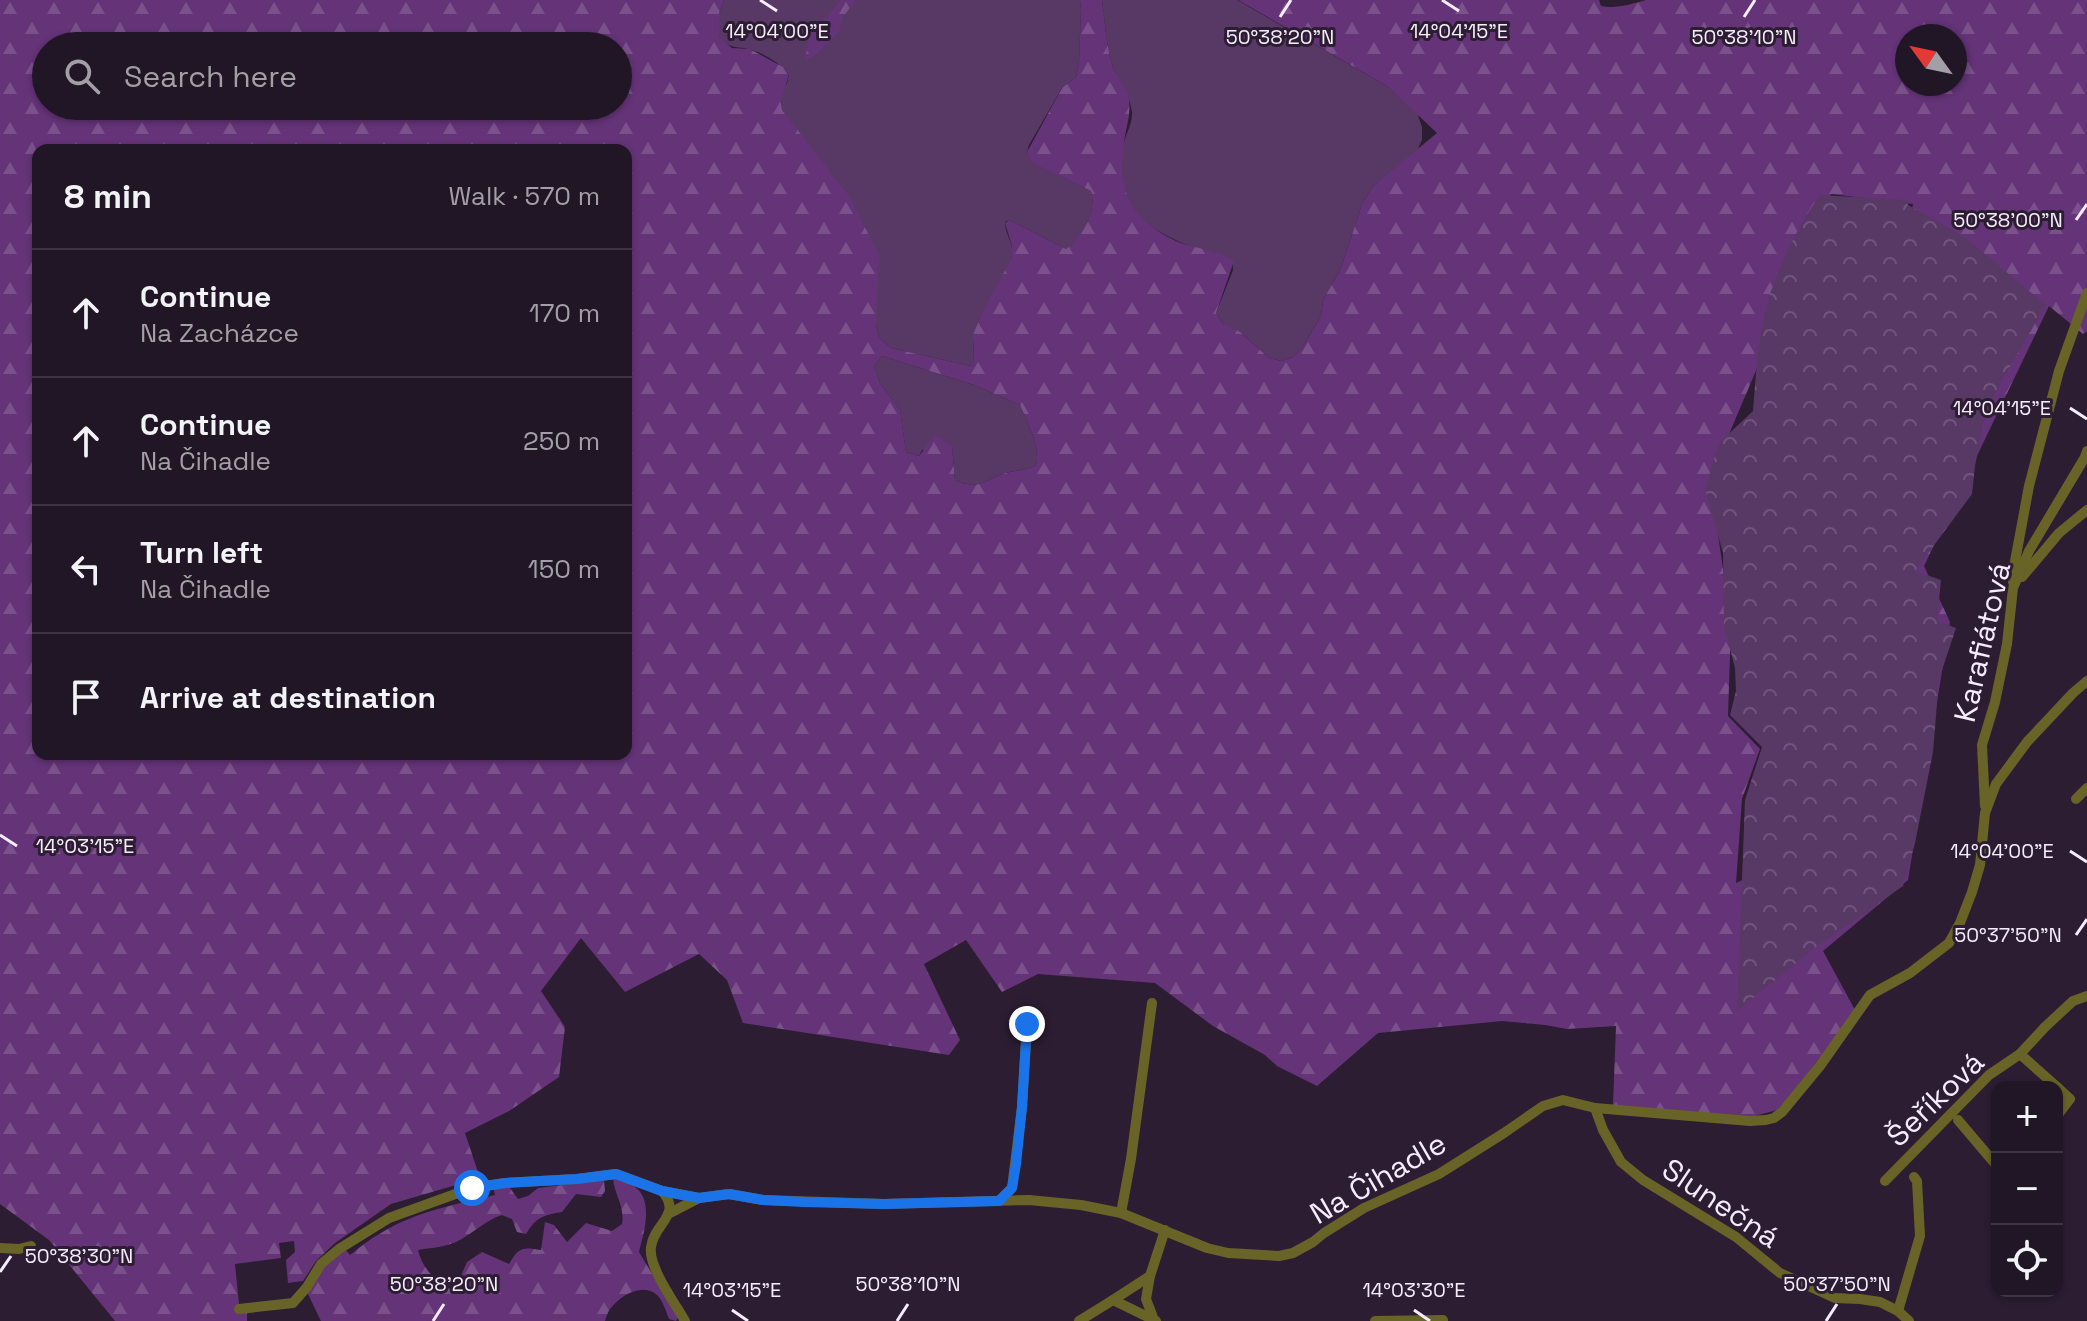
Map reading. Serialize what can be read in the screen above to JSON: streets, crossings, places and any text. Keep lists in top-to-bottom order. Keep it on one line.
{"streets":{"street":["Karafiátová","Šeříková","Na Čihadle","Slunečná"]},"crossings":[["Karafiátová","Na Čihadle"],["Na Čihadle","Slunečná"]],"north":"top left","page":{"search":"Search here","heading":["8 min","Walk · 570 m"],"list":[["Continue","Na Zacházce","170 m"],["Continue","Na Čihadle","250 m"],["Turn left","Na Čihadle","150 m"],"Arrive at destination"],"map_buttons":["+","−"]},"coordinates":["14°04'00\"E","14°04'15\"E","50°38'20\"N","50°38'10\"N","50°38'00\"N","14°03'15\"E","50°37'50\"N","50°38'30\"N","14°03'30\"E"]}
